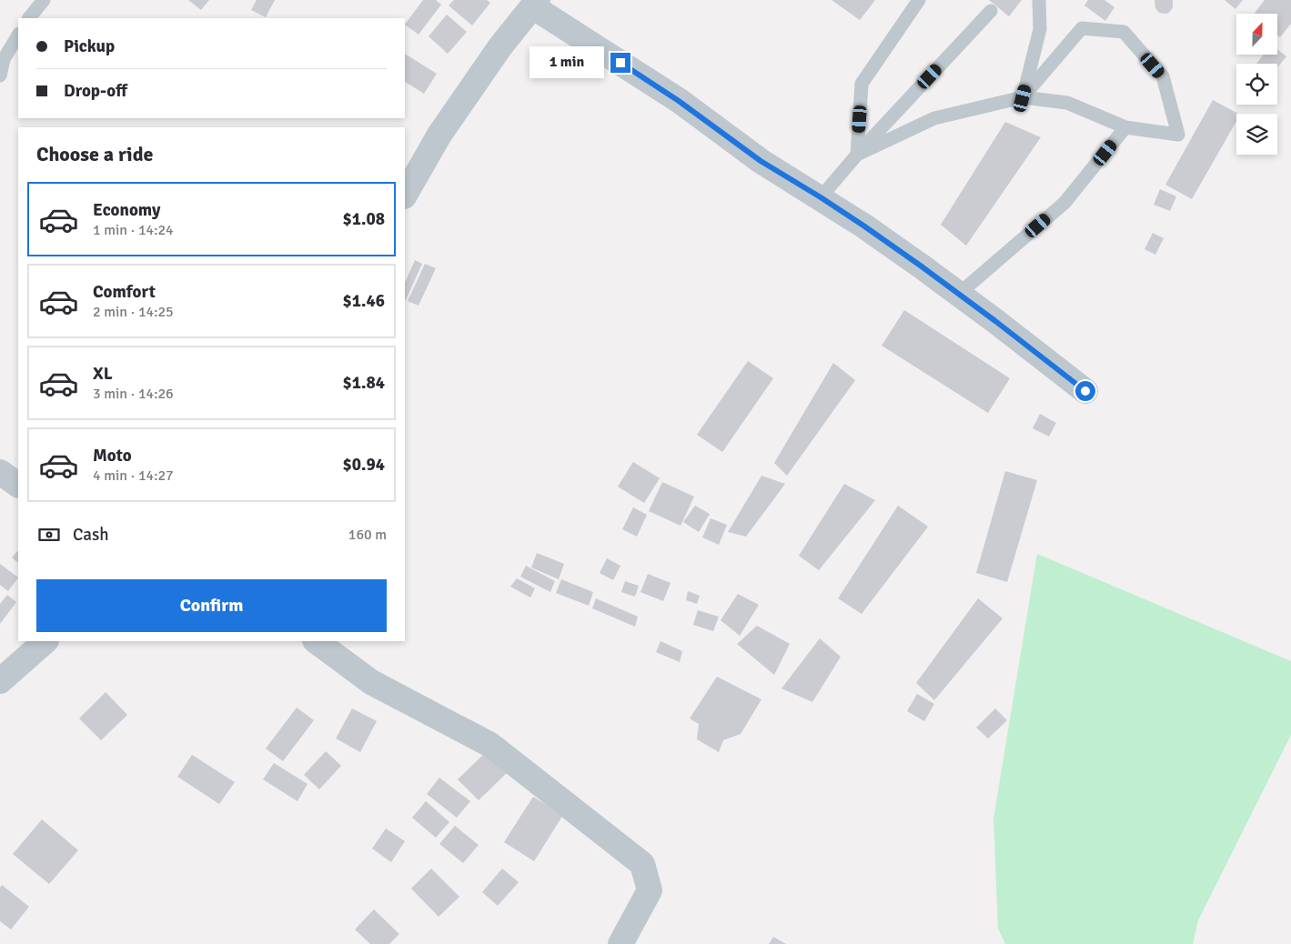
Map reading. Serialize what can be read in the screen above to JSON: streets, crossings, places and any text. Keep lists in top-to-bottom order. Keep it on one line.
{"north":"top","page":{"banner":["Pickup","Drop-off"],"bubble":"1 min","heading":"Choose a ride","list":[{"name":"Economy","note":"1 min · 14:24","value":"$1.08"},{"name":"Comfort","note":"2 min · 14:25","value":"$1.46"},{"name":"XL","note":"3 min · 14:26","value":"$1.84"},{"name":"Moto","note":"4 min · 14:27","value":"$0.94"}],"pay":["Cash","160 m"],"buttons":"Confirm"}}
